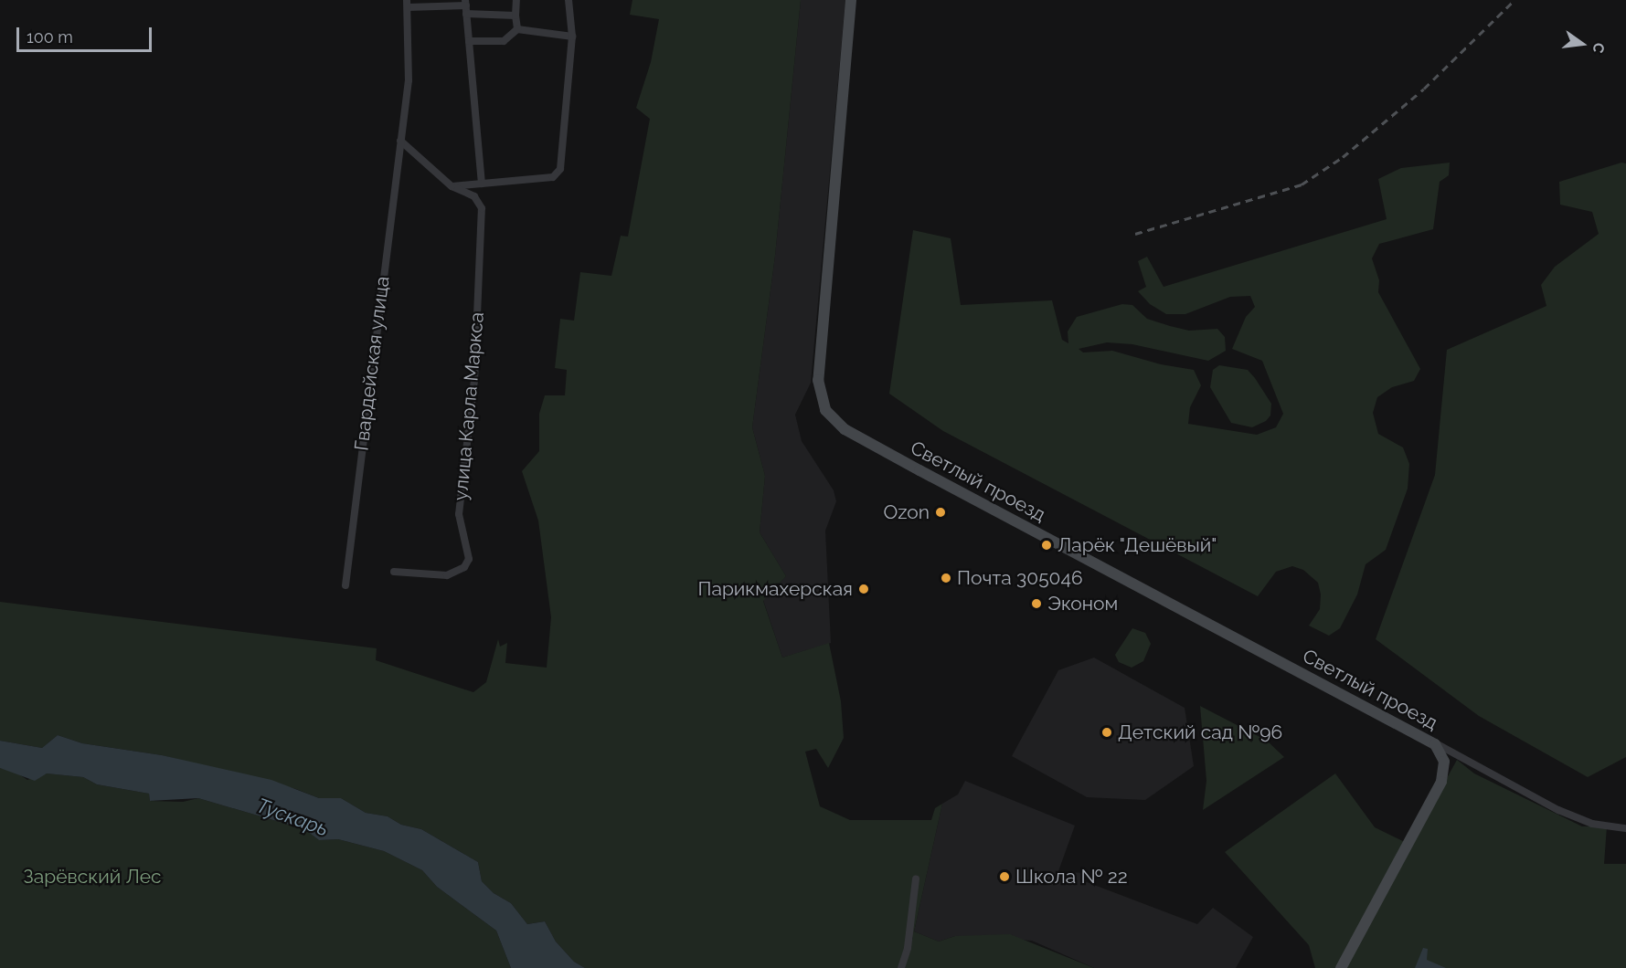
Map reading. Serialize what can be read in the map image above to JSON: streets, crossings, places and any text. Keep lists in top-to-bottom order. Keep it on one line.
{"streets":{"street":["Гвардейская улица","улица Карла Маркса","Светлый проезд"]},"crossings":[["Гвардейская улица","улица Карла Маркса"]],"water":["Тускарь"],"parks":["Зарёвский Лес"],"places":["Ozon","Ларёк \"Дешёвый\"","Почта 305046","Парикмахерская","Эконом","Детский сад №96","Школа № 22"],"scale_bar":"100 m","north":"right"}
